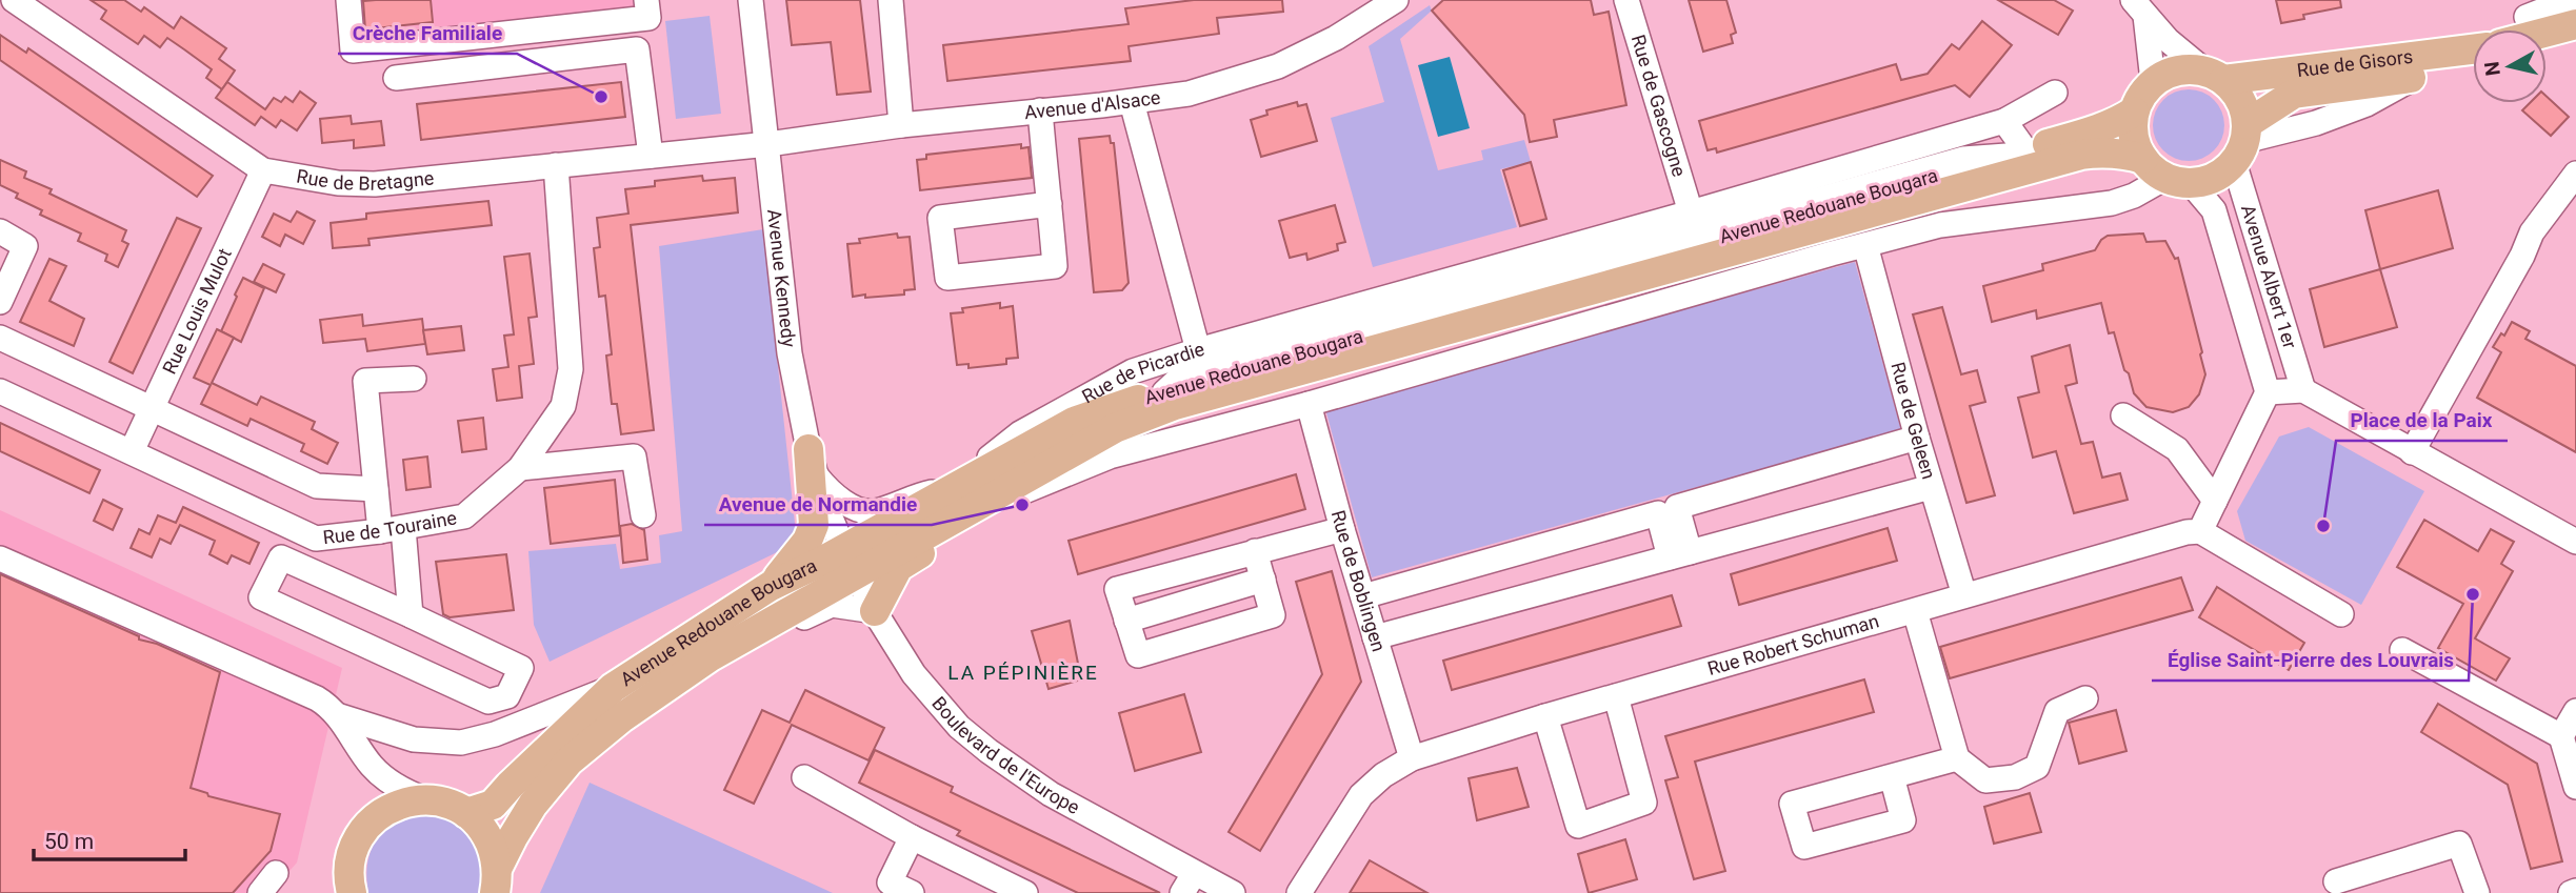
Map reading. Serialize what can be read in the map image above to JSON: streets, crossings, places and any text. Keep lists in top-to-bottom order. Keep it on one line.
{"streets":{"main road":["Rue de Gisors","Avenue Redouane Bougara"],"street":["Avenue d'Alsace","Rue de Gascogne","Rue de Bretagne","Avenue Albert 1er","Avenue Kennedy","Rue Louis Mulot","Rue de Picardie","Rue de Geleen","Rue de Touraine","Rue de Boblingen","Rue Robert Schuman","Boulevard de l'Europe"]},"crossings":[["Rue de Gisors","Avenue Redouane Bougara"],["Rue de Gisors","Avenue Albert 1er"],["Avenue d'Alsace","Rue de Bretagne"],["Avenue d'Alsace","Avenue Kennedy"],["Avenue d'Alsace","Rue de Picardie"],["Rue de Gascogne","Avenue Redouane Bougara"],["Rue de Bretagne","Avenue Kennedy"],["Rue de Bretagne","Rue Louis Mulot"],["Rue de Bretagne","Rue de Touraine"],["Avenue Redouane Bougara","Avenue Albert 1er"],["Avenue Redouane Bougara","Avenue Kennedy"],["Avenue Redouane Bougara","Rue de Picardie"],["Avenue Redouane Bougara","Rue de Geleen"],["Avenue Redouane Bougara","Rue de Boblingen"],["Avenue Redouane Bougara","Boulevard de l'Europe"],["Avenue Kennedy","Boulevard de l'Europe"],["Rue Louis Mulot","Rue de Touraine"],["Rue de Geleen","Rue Robert Schuman"],["Rue de Boblingen","Rue Robert Schuman"]],"districts":["LA PÉPINIÈRE"],"places":["Crèche Familiale","Avenue de Normandie","Place de la Paix","Église Saint-Pierre des Louvrais"],"scale_bar":"50 m","north":"left"}
